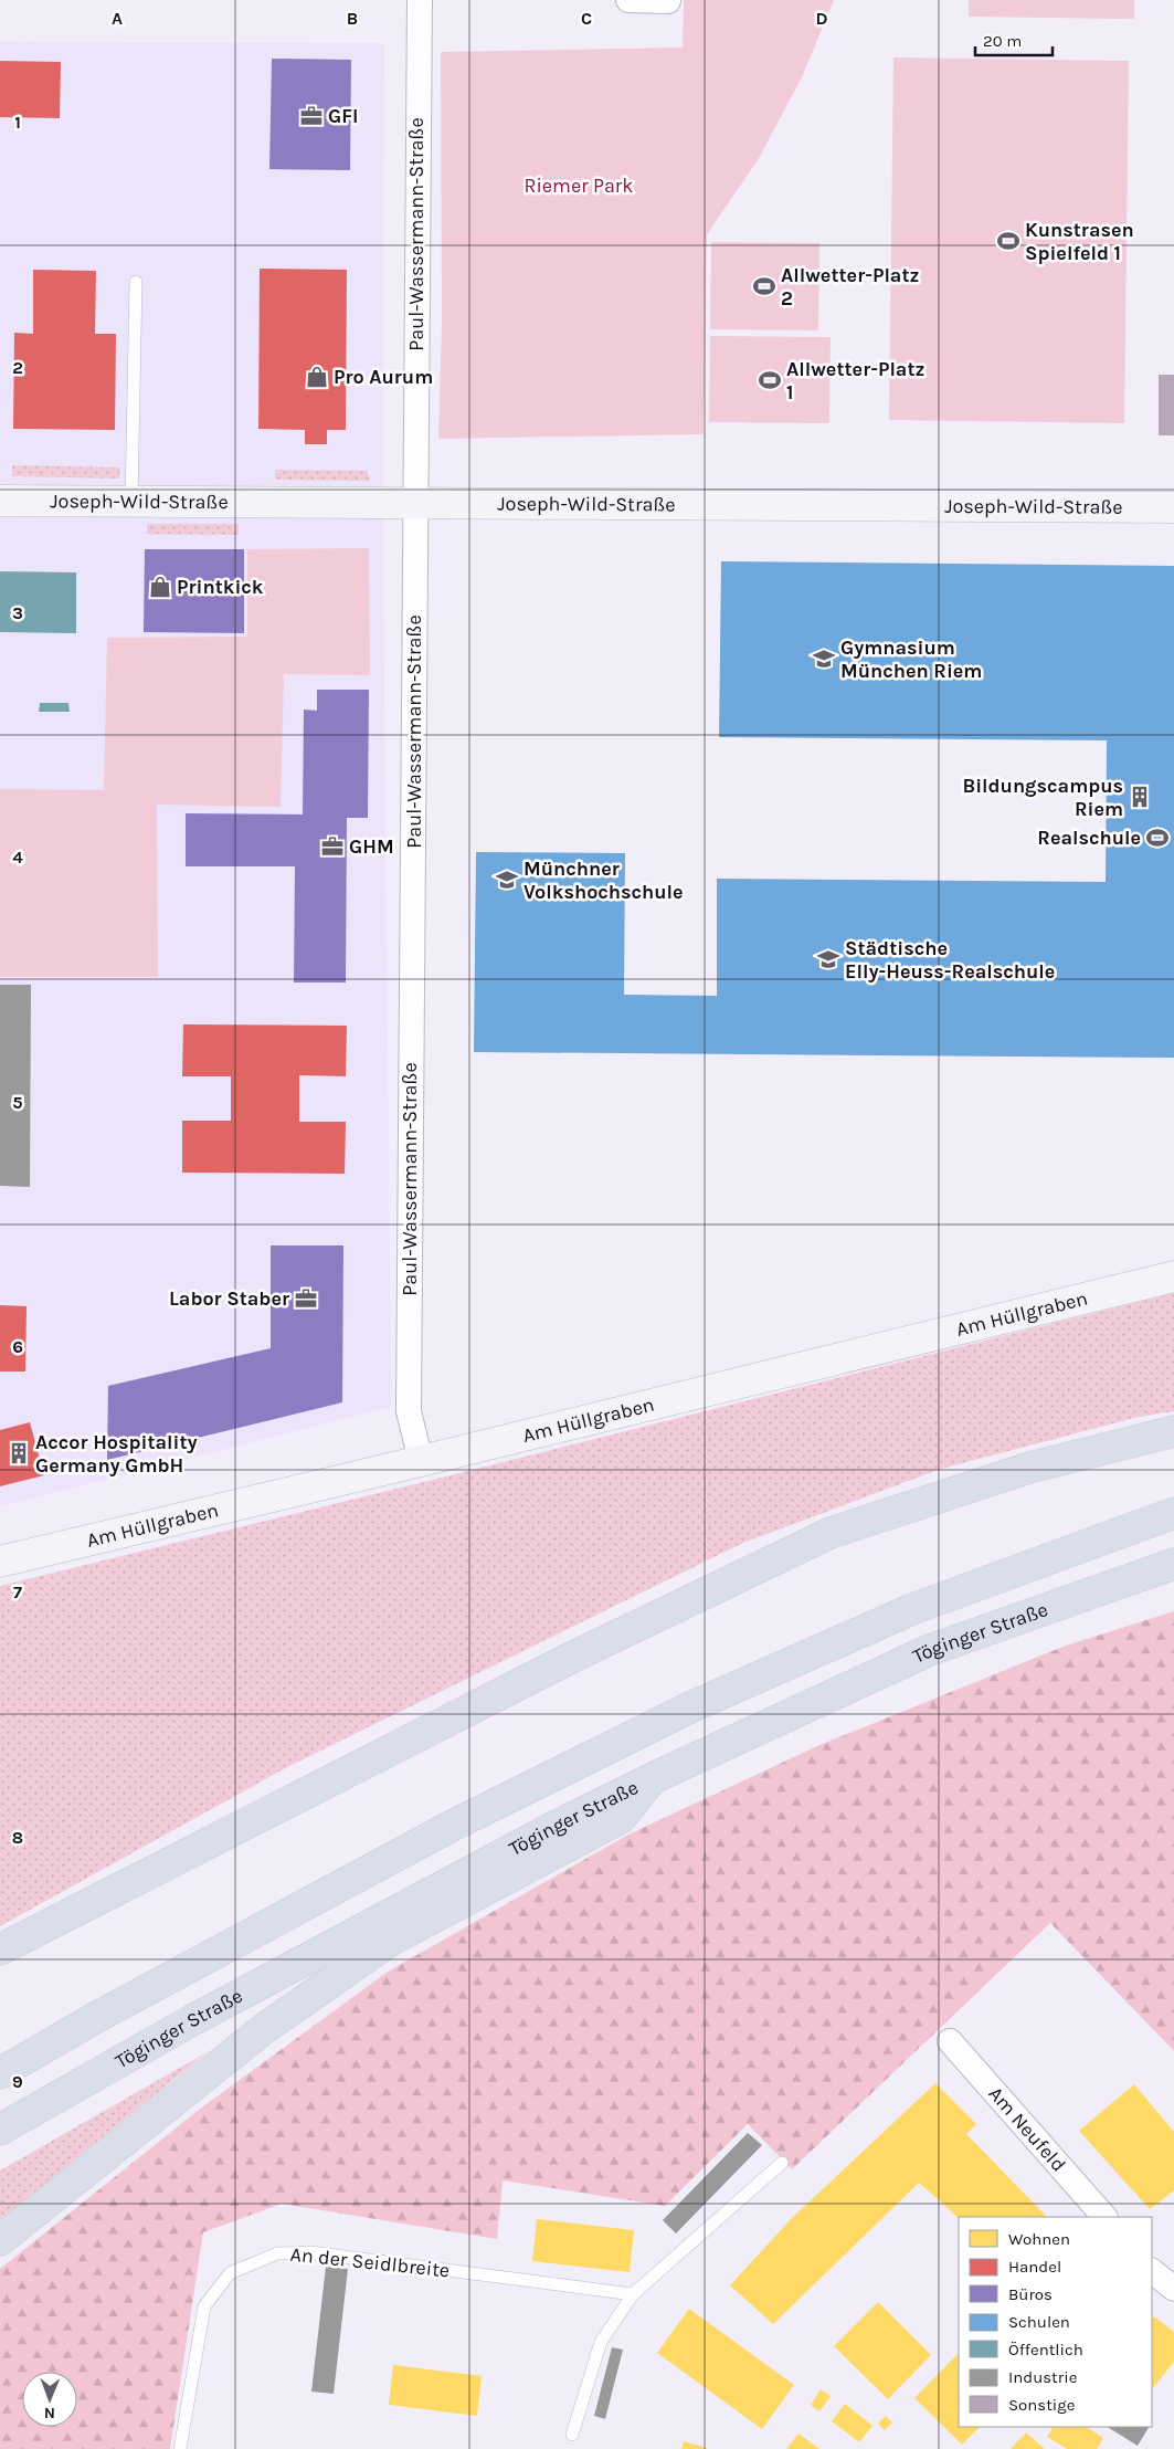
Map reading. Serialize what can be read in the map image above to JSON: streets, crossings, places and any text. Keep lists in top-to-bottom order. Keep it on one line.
{"streets":{"highway":["Töginger Straße"],"main road":["Joseph-Wild-Straße","Am Hüllgraben"],"street":["Paul-Wassermann-Straße","Am Neufeld"],"lane":["An der Seidlbreite"]},"crossings":[["Paul-Wassermann-Straße","Joseph-Wild-Straße"],["Paul-Wassermann-Straße","Am Hüllgraben"]],"parks":["Riemer Park"],"places":{"office":["GFI","GHM","Labor Staber"],"sports":["Kunstrasen Spielfeld 1","Allwetter-Platz 2","Allwetter-Platz 1","Realschule"],"shop":["Pro Aurum","Printkick"],"school or university":["Gymnasium München Riem","Münchner Volkshochschule","Städtische Elly-Heuss-Realschule"],"building":["Bildungscampus Riem","Accor Hospitality Germany GmbH"]},"legend":["Wohnen","Handel","Büros","Schulen","Öffentlich","Industrie","Sonstige"],"scale_bar":"20 m","north":"bottom","grid":{"columns":["A","B","C","D"],"rows":["1","2","3","4","5","6","7","8","9"]}}
